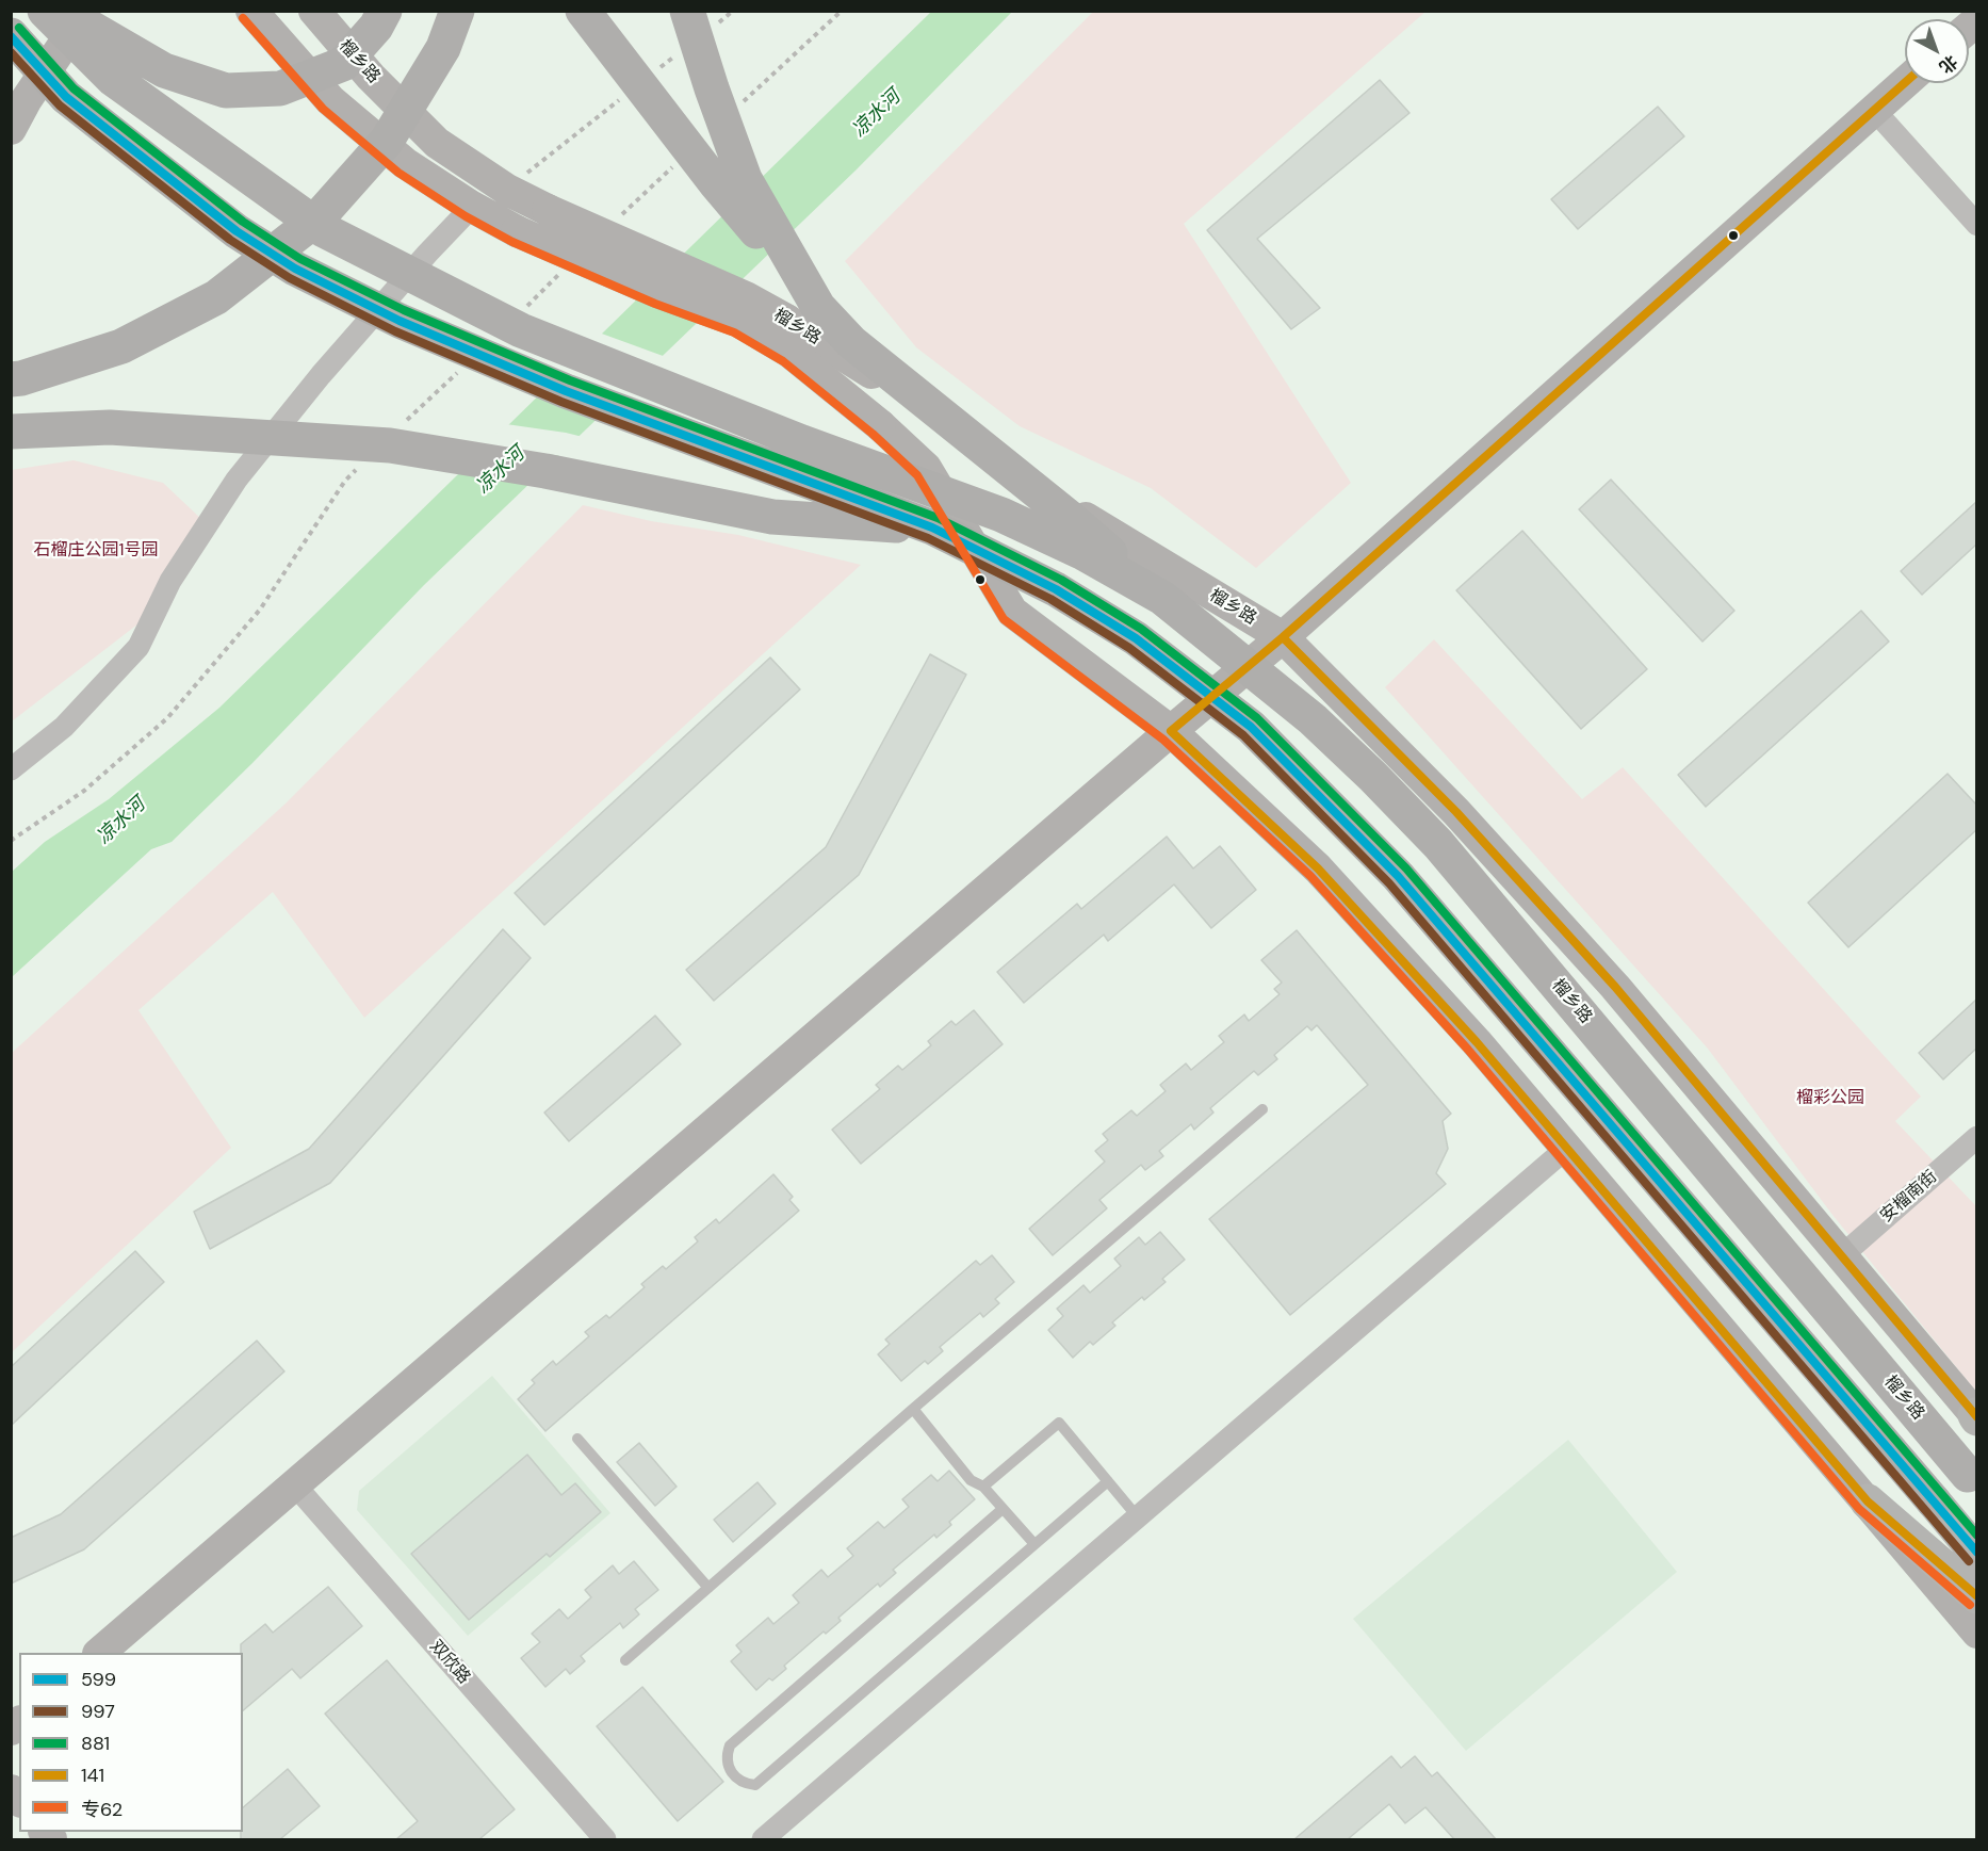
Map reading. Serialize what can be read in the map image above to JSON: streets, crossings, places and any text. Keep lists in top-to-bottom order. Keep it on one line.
{"streets":{"highway":["榴乡路"],"street":["安榴南街","双欣路"]},"crossings":[["榴乡路","安榴南街"]],"water":["凉水河"],"parks":["石榴庄公园1号园","榴彩公园"],"lines":["transit line 专62","transit line 881","transit line 599","transit line 997","transit line 141"],"legend":["599","997","881","141","专62"],"north":"bottom right"}
